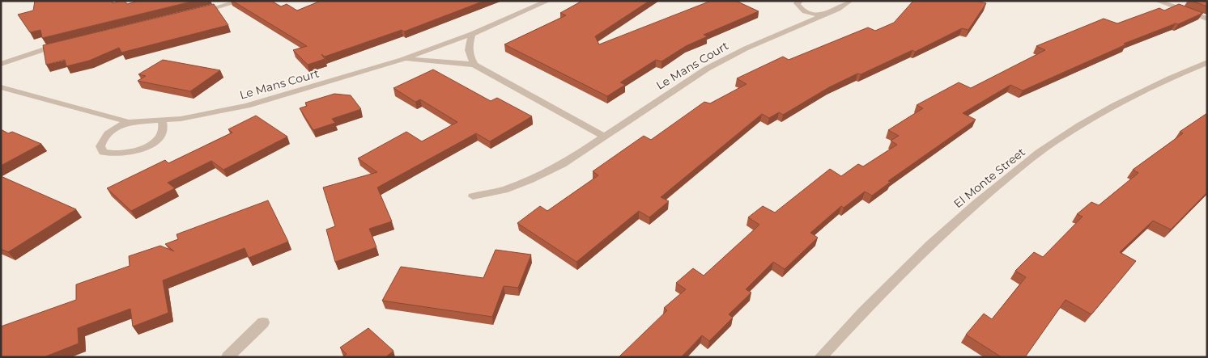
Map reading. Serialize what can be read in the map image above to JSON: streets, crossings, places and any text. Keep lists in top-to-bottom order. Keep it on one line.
{"streets":{"street":["Le Mans Court","El Monte Street"]}}
